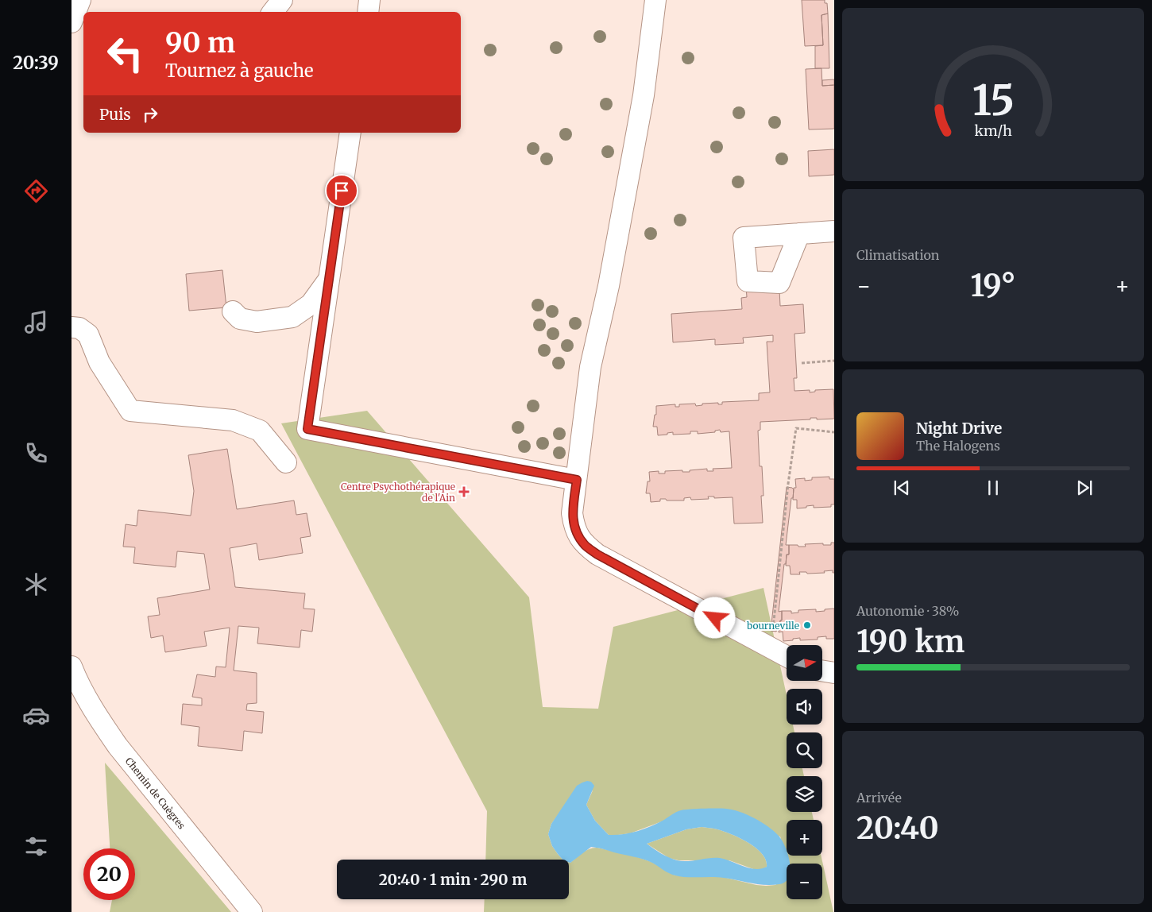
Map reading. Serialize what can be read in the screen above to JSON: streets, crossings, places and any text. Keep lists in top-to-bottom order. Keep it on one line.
{"streets":{"street":["Chemin de Cuègres"]},"places":{"health":["Centre Psychothérapique de l'Ain"],"other":["bourneville"]},"north":"right","page":{"tabs":"20:39","turn":["90 m","Tournez à gauche"],"then":"Puis","tile":["Climatisation",["Autonomie · 38%","190 km"],["Arrivée","20:40"]],"heat":["−","19°","+"],"song":["Night Drive","The Halogens"],"map_buttons":["+","−"],"limit":"20","trip":"20:40 · 1 min · 290 m","gauge":["15","km/h"]}}
